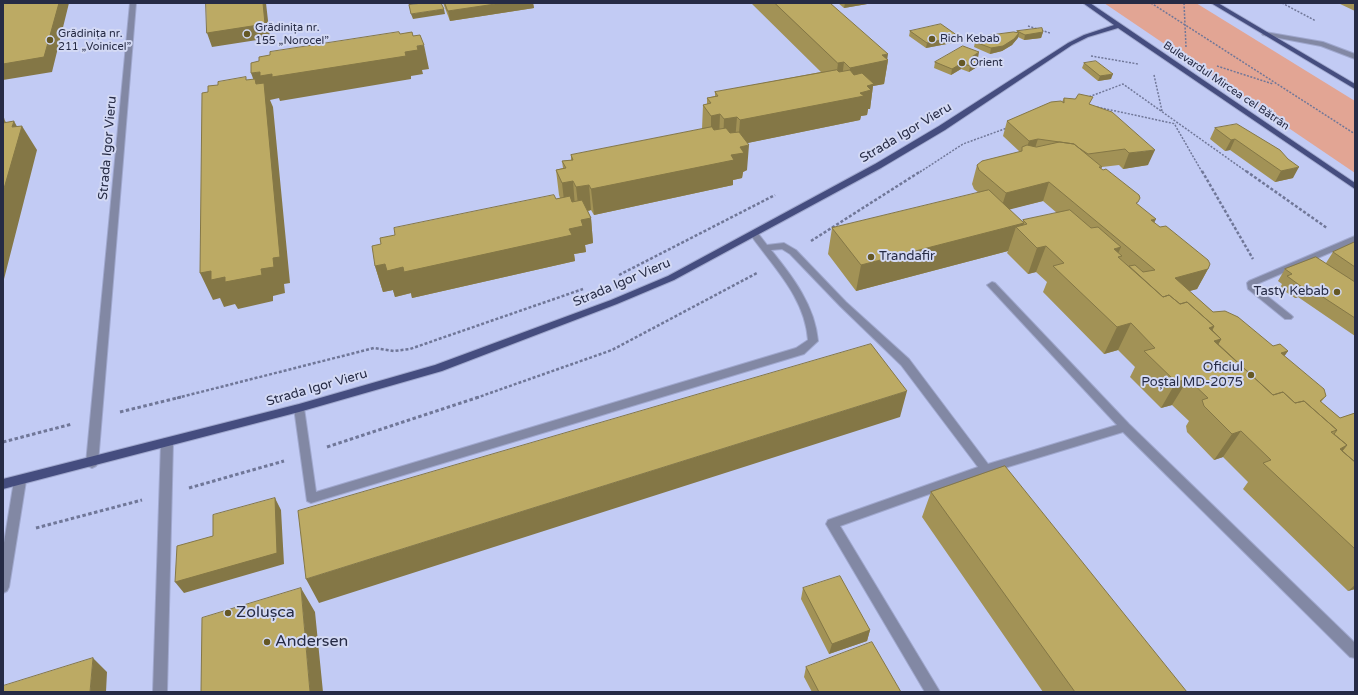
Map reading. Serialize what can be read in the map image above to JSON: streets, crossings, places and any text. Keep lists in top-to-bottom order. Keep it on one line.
{"streets":{"main road":["Bulevardul Mircea cel Bătrân","Strada Igor Vieru"]},"crossings":[["Bulevardul Mircea cel Bătrân","Strada Igor Vieru"]],"places":["Grădinița nr. 155 „Norocel”","Rich Kebab","Grădinița nr. 211 „Voinicel”","Orient","Trandafir","Tasty Kebab","Oficiul Poștal MD-2075","Zolușca","Andersen"]}
